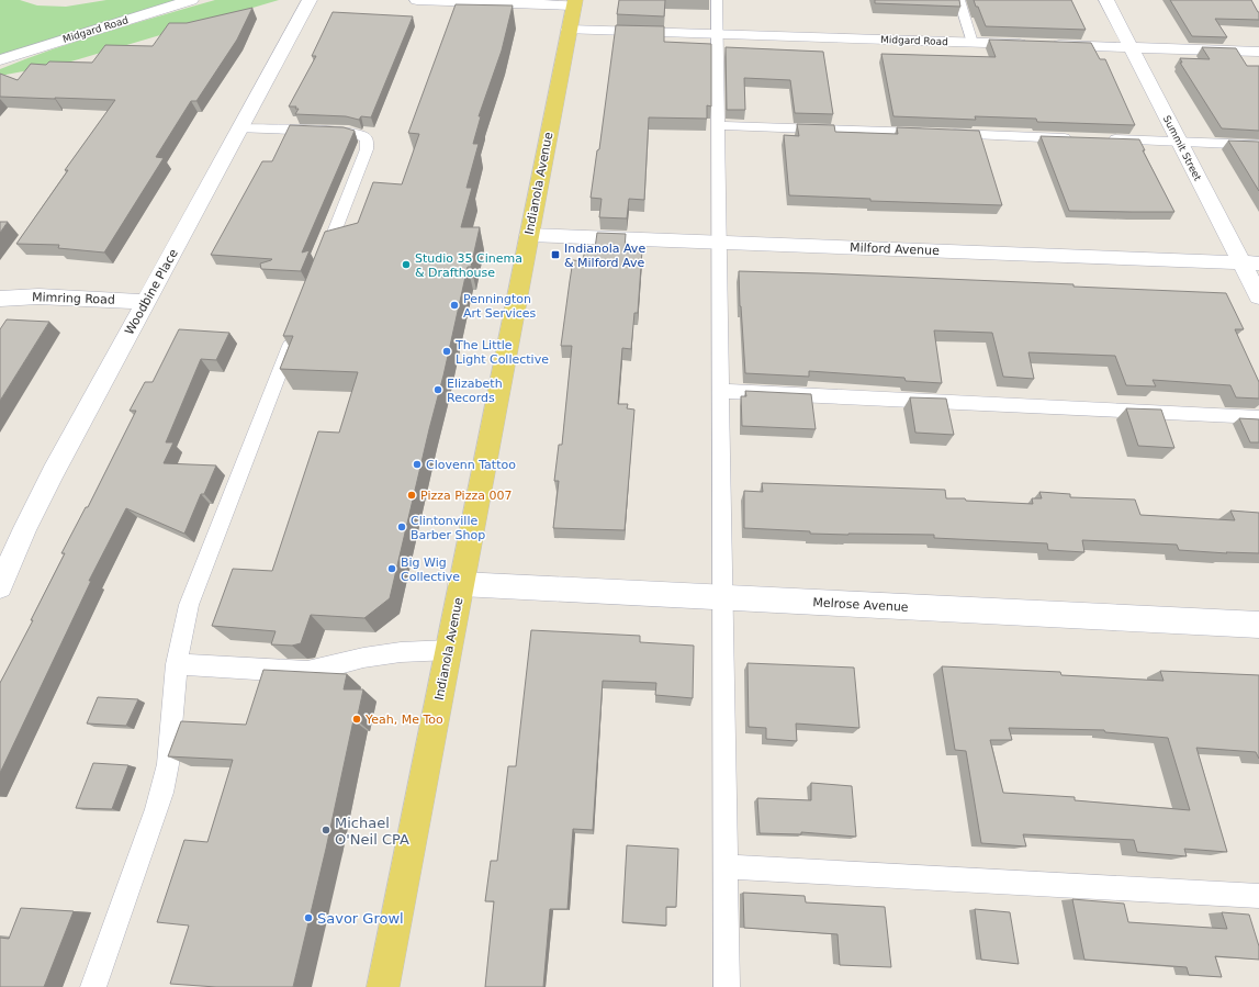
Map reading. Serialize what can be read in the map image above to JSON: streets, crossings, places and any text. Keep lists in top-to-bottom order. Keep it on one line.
{"streets":{"main road":["Indianola Avenue"],"street":["Midgard Road","Summit Street","Milford Avenue","Woodbine Place","Mimring Road","Melrose Avenue"]},"crossings":[["Midgard Road","Indianola Avenue"],["Summit Street","Milford Avenue"],["Indianola Avenue","Milford Avenue"],["Indianola Avenue","Melrose Avenue"],["Woodbine Place","Mimring Road"]],"places":{"transit":["Indianola Ave & Milford Ave"],"other":["Studio 35 Cinema & Drafthouse","Pennington Art Services","The Little Light Collective","Elizabeth Records","Clovenn Tattoo","Pizza Pizza 007","Clintonville Barber Shop","Big Wig Collective","Yeah, Me Too","Michael O'Neil CPA","Savor Growl"]}}
